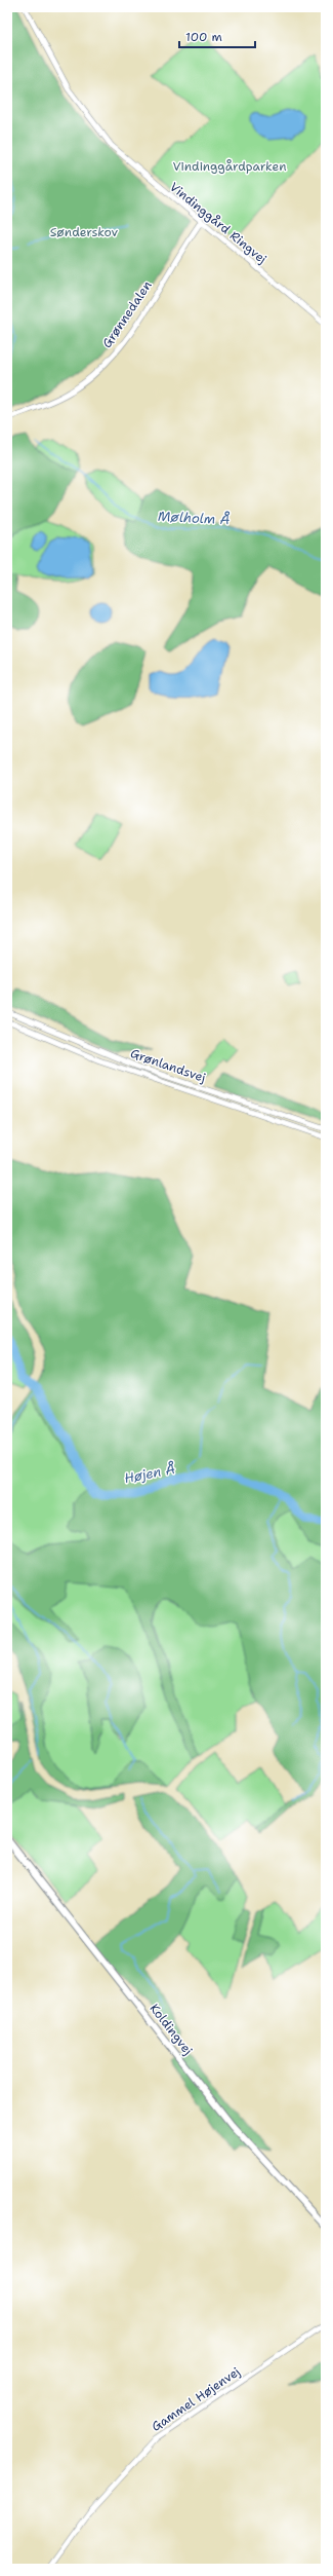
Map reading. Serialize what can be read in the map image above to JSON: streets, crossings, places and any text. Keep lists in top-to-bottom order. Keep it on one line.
{"streets":{"main road":["Koldingvej"],"street":["Vindinggård Ringvej","Grønnedalen","Grønlandsvej","Gammel Højenvej"]},"crossings":[["Vindinggård Ringvej","Grønnedalen"]],"water":["Mølholm Å","Højen Å"],"parks":["Vindinggårdparken","Sønderskov"],"scale_bar":"100 m"}
